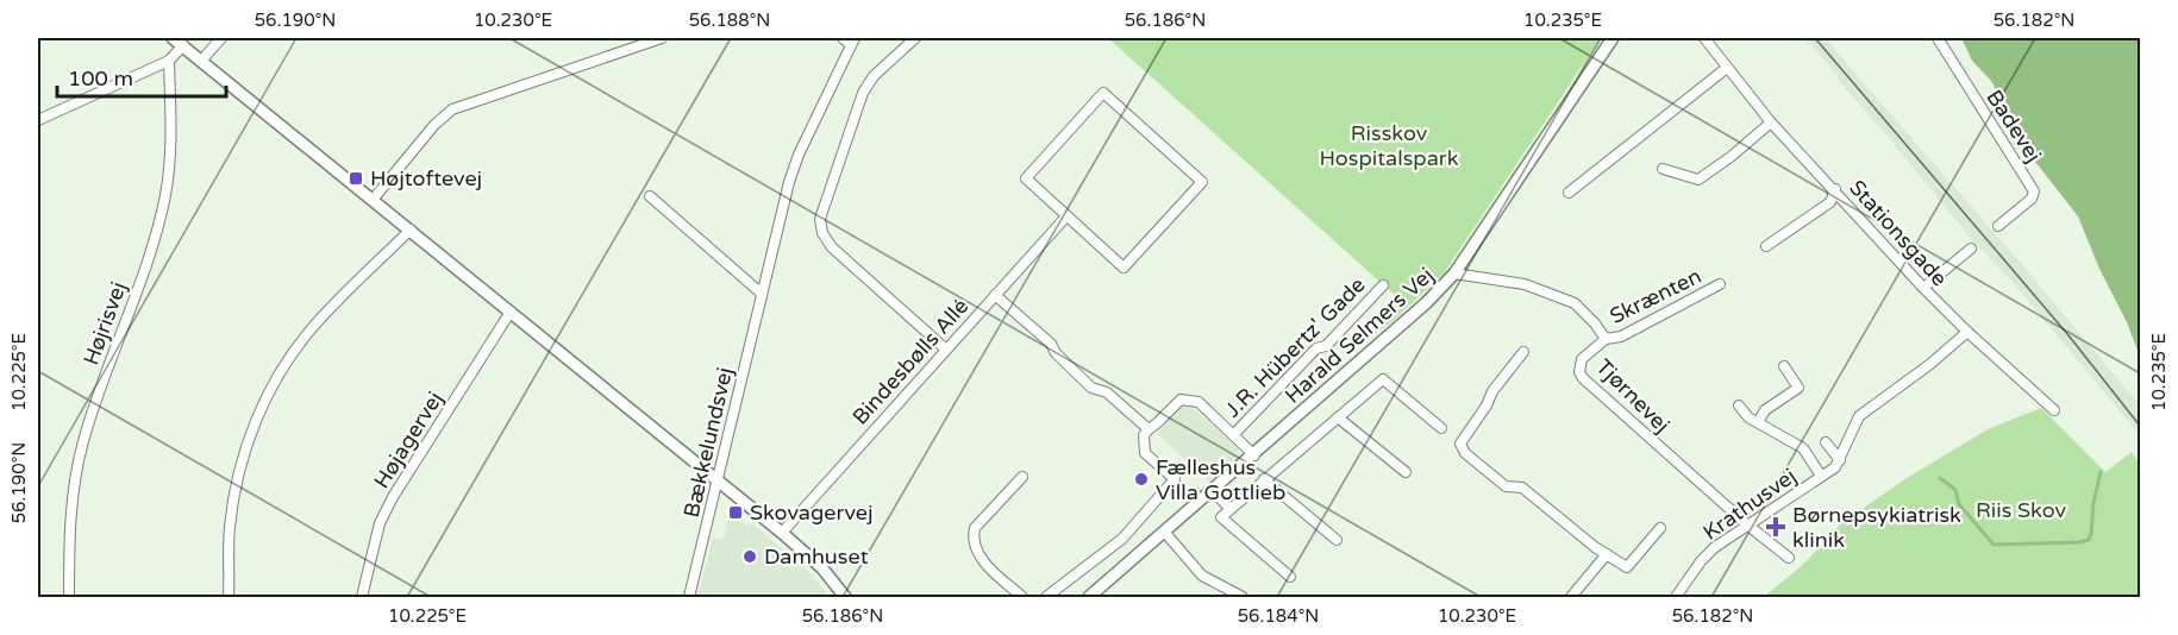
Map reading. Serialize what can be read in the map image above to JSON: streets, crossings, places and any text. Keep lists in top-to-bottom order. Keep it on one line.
{"streets":{"street":["Badevej","Stationsgade","Skrænten","Højrisvej","Harald Selmers Vej","J.R. Hübertz' Gade","Bindesbølls Allé","Tjørnevej","Højagervej","Bækkelundsvej","Krathusvej"]},"crossings":[["Stationsgade","Krathusvej"],["Skrænten","Tjørnevej"],["Harald Selmers Vej","J.R. Hübertz' Gade"],["Harald Selmers Vej","Tjørnevej"],["Tjørnevej","Krathusvej"]],"parks":["Risskov Hospitalspark","Riis Skov"],"places":{"transit":["Højtoftevej","Skovagervej"],"other":["Fælleshus Villa Gottlieb","Damhuset"],"health":["Børnepsykiatrisk klinik"]},"scale_bar":"100 m","coordinates":["56.190°N","10.230°E","56.188°N","56.186°N","10.235°E","56.182°N","10.225°E","56.184°N"]}
